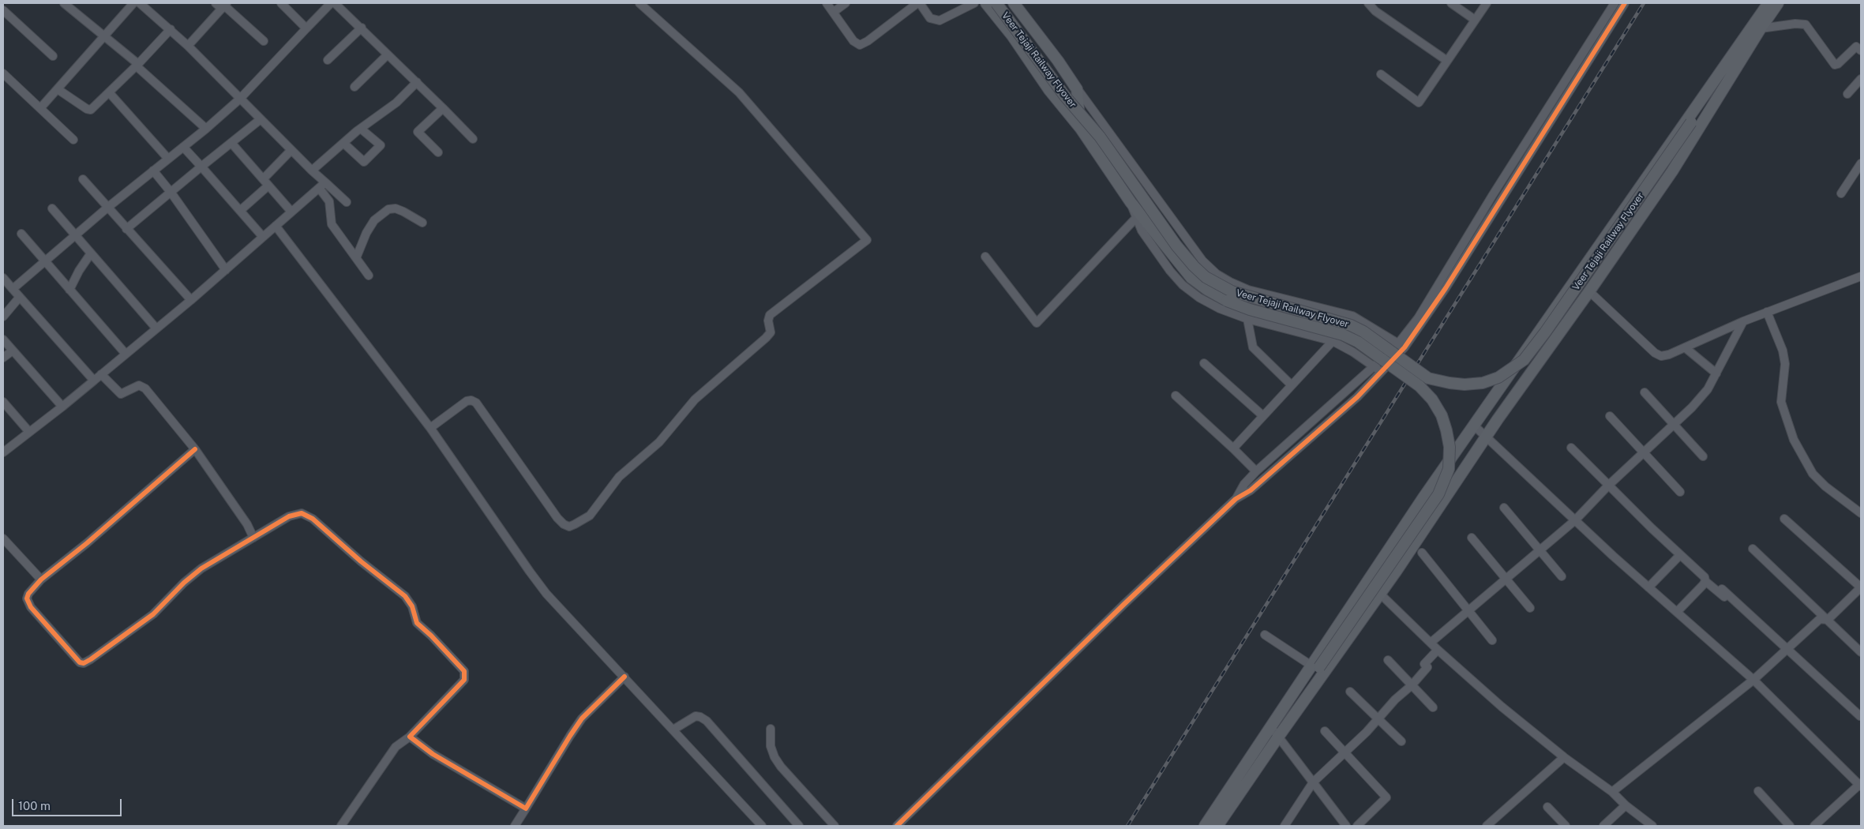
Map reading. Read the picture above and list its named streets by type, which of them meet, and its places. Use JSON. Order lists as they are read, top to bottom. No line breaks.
{"streets":{"main road":["Veer Tejaji Railway Flyover"]},"scale_bar":"100 m"}
